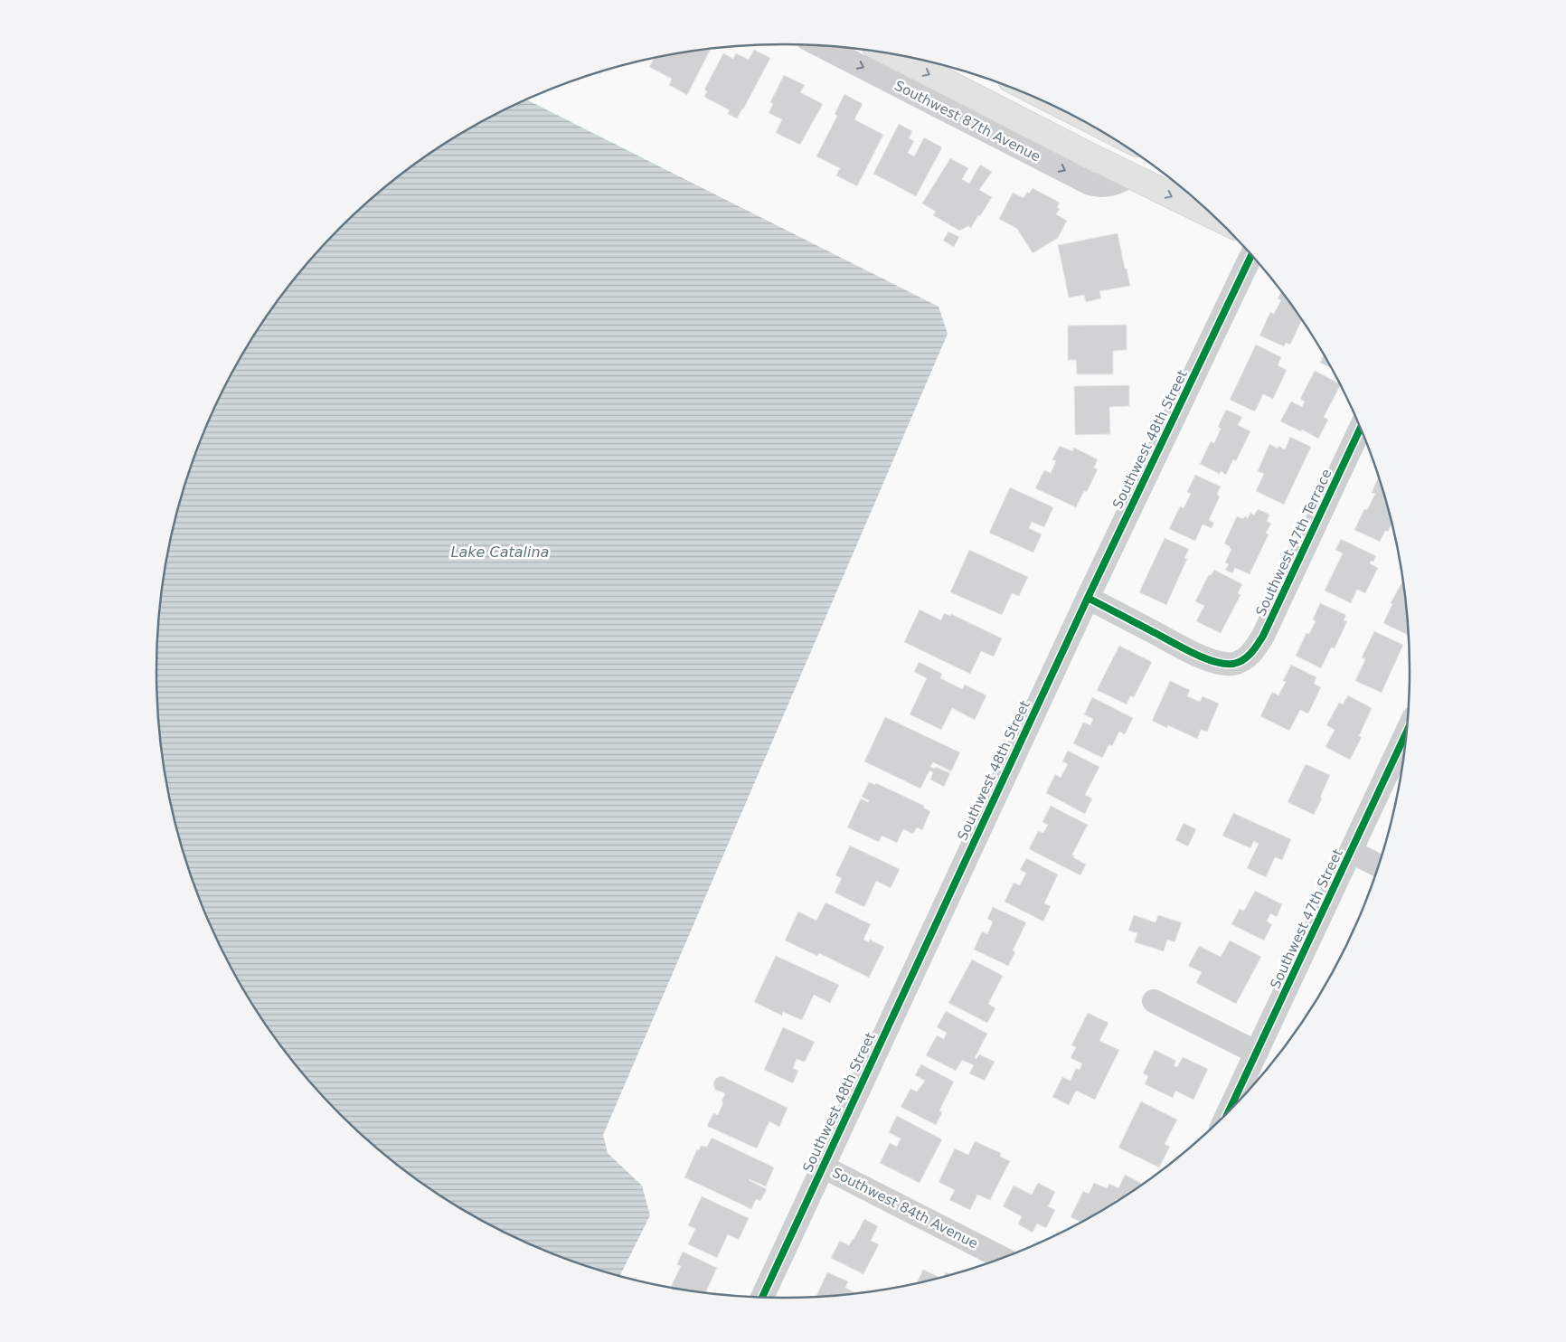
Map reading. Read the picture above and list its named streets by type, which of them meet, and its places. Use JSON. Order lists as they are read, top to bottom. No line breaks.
{"streets":{"main road":["Southwest 87th Avenue"],"street":["Southwest 48th Street","Southwest 47th Terrace","Southwest 47th Street","Southwest 84th Avenue"]},"crossings":[["Southwest 48th Street","Southwest 47th Terrace"],["Southwest 48th Street","Southwest 84th Avenue"]],"one_way":["Southwest 87th Avenue"],"water":["Lake Catalina"]}
